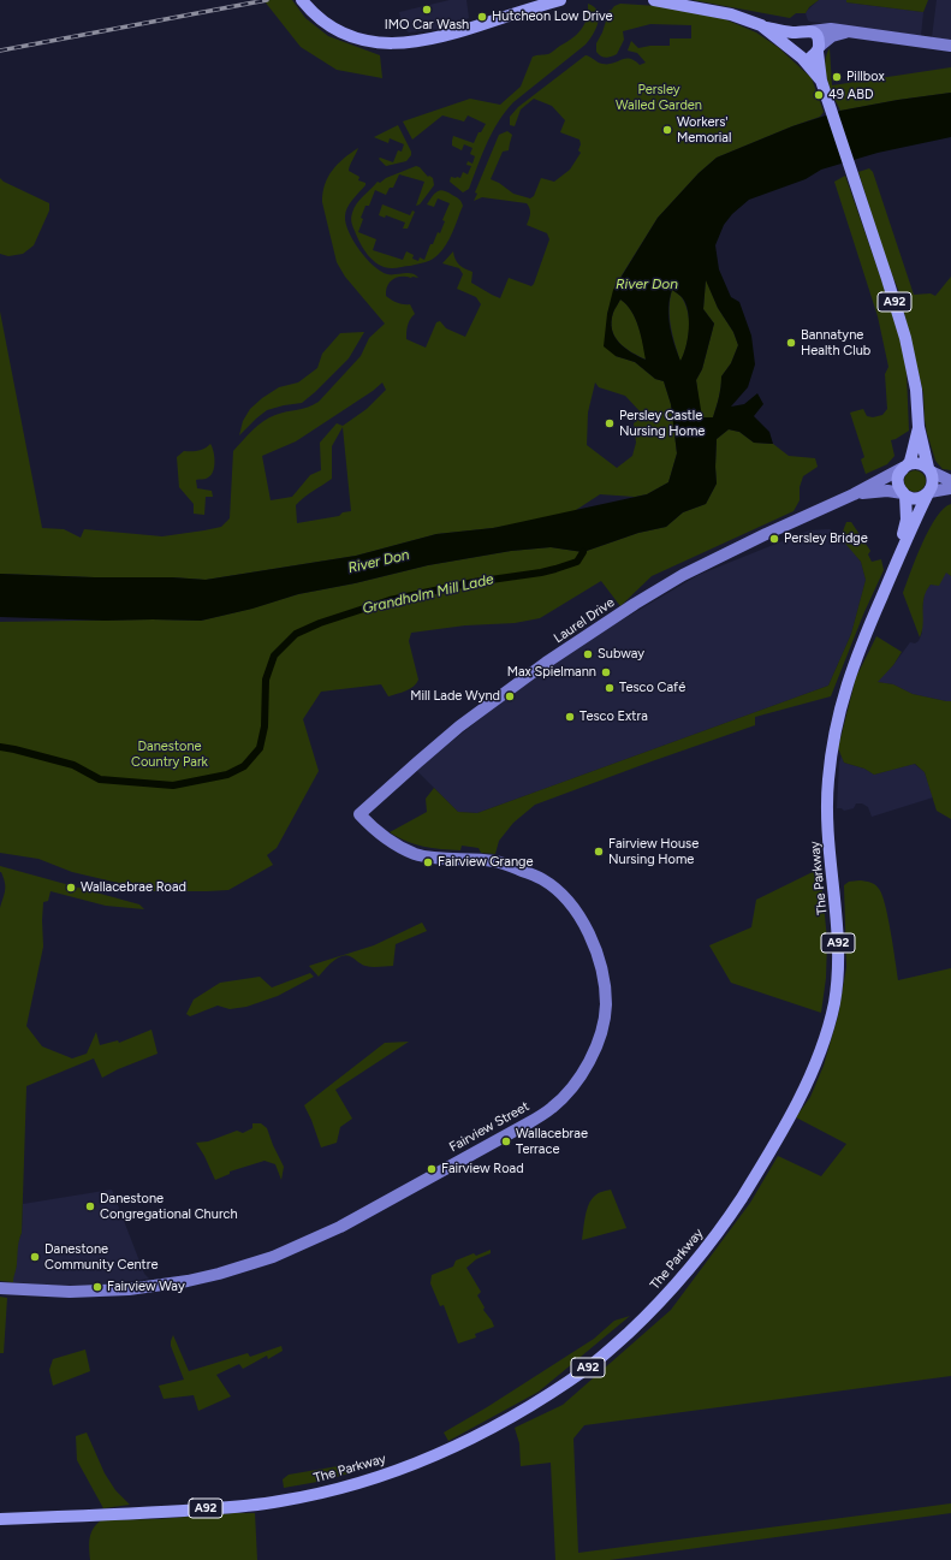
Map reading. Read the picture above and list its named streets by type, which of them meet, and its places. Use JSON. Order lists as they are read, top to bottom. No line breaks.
{"streets":{"main road":["A92","The Parkway"],"street":["Laurel Drive","Fairview Street"]},"crossings":[["A92","Laurel Drive"],["A92","The Parkway"],["Laurel Drive","Fairview Street"]],"water":["River Don","Grandholm Mill Lade"],"parks":["Persley Walled Garden","Danestone Country Park"],"places":["IMO Car Wash","Hutcheon Low Drive","Pillbox","49 ABD","Workers' Memorial","Bannatyne Health Club","Persley Castle Nursing Home","Persley Bridge","Subway","Max Spielmann","Tesco Café","Mill Lade Wynd","Tesco Extra","Fairview House Nursing Home","Fairview Grange","Wallacebrae Road","Wallacebrae Terrace","Fairview Road","Danestone Congregational Church","Danestone Community Centre","Fairview Way"]}
